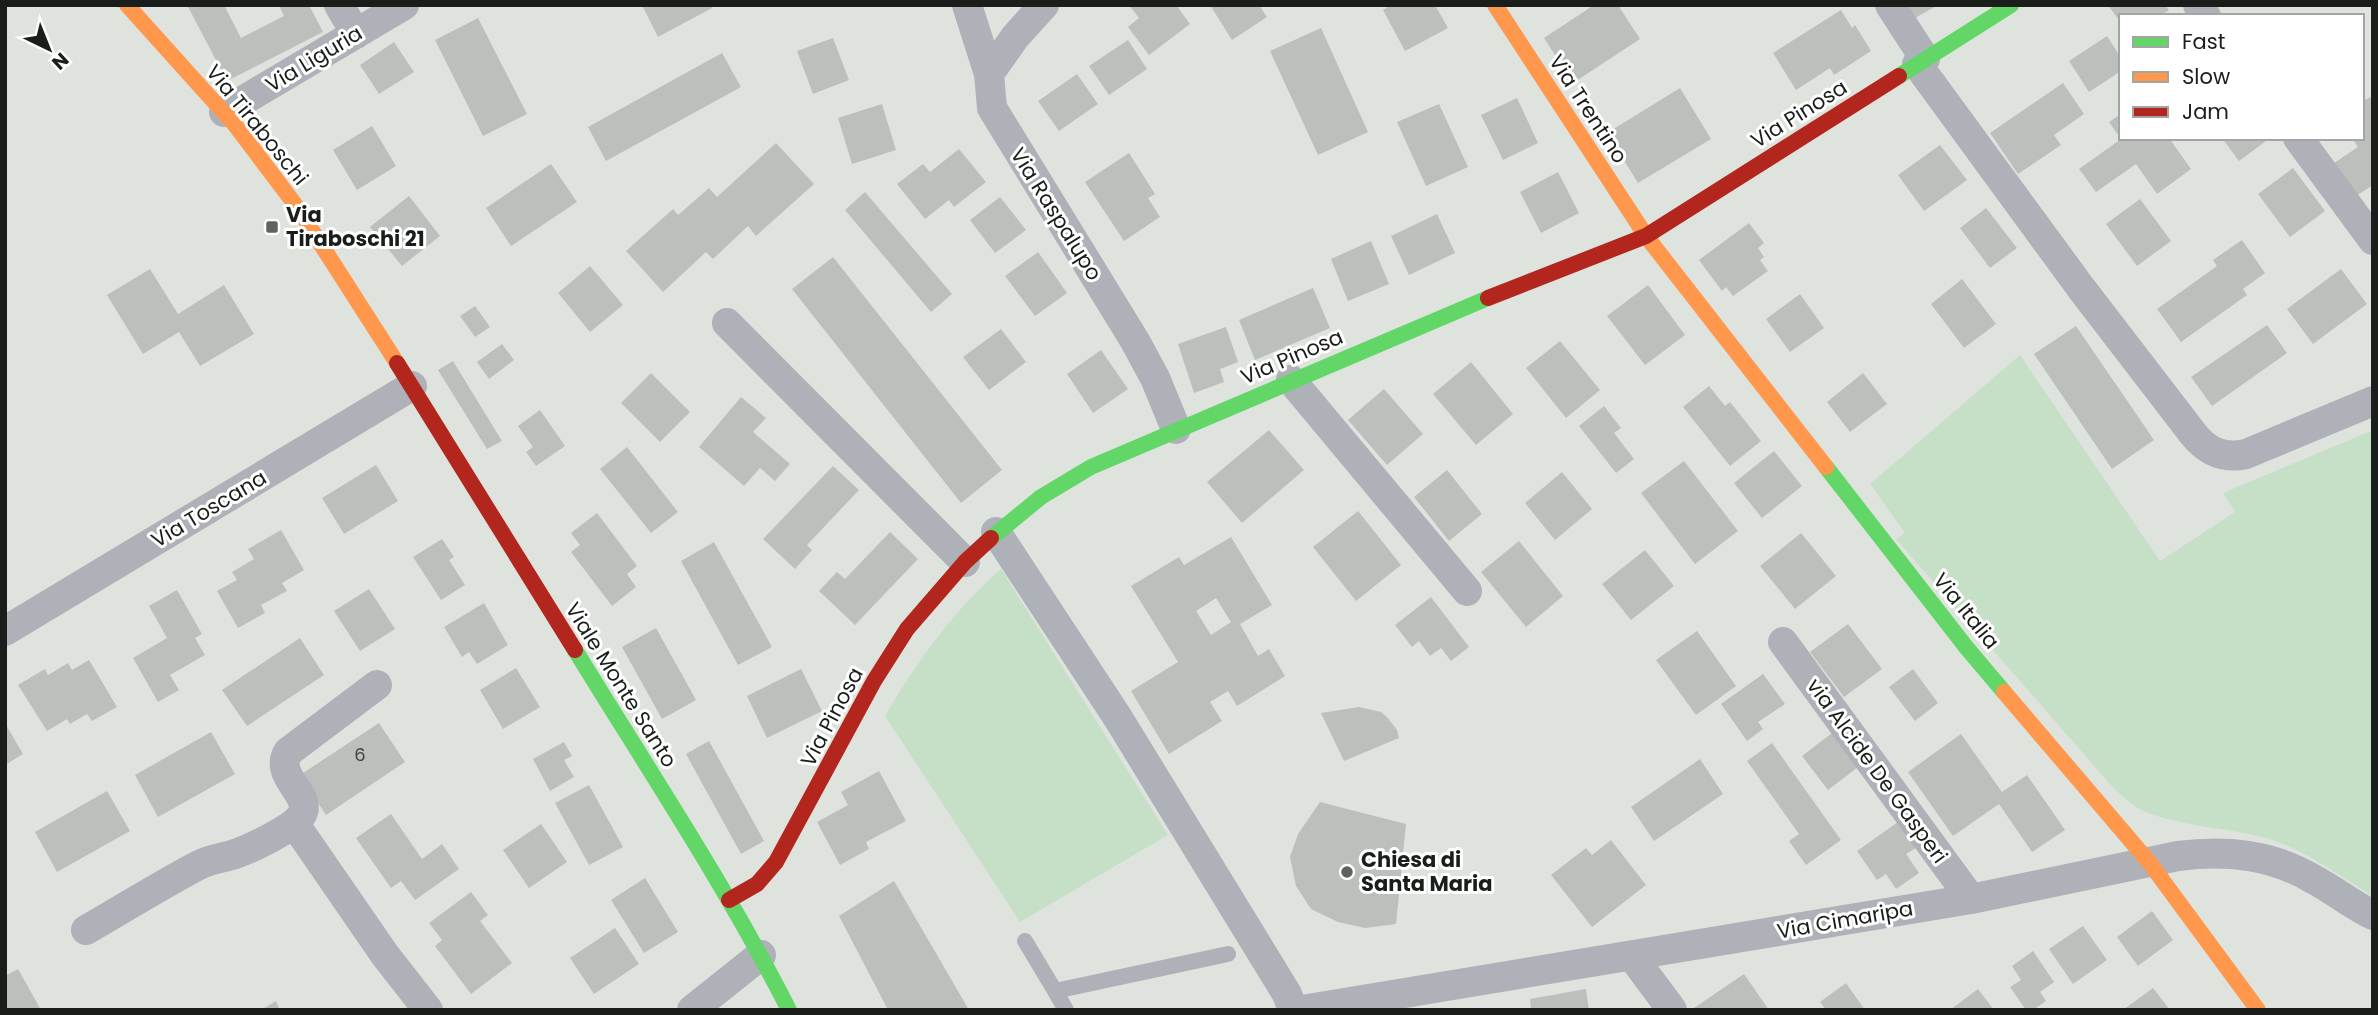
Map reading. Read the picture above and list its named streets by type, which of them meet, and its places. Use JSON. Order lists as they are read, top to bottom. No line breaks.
{"streets":{"street":["Via Liguria","Via Trentino","Via Pinosa","Via Tiraboschi","Via Raspalupo","Via Toscana","Via Italia","Viale Monte Santo","via Alcide De Gasperi","Via Cimaripa"]},"crossings":[["Via Liguria","Via Tiraboschi"],["Via Trentino","Via Pinosa"],["Via Trentino","Via Italia"],["Via Pinosa","Via Raspalupo"],["Via Pinosa","Via Italia"],["Via Pinosa","Viale Monte Santo"],["Via Tiraboschi","Via Toscana"],["Via Tiraboschi","Viale Monte Santo"],["Via Toscana","Viale Monte Santo"],["Via Italia","Via Cimaripa"],["via Alcide De Gasperi","Via Cimaripa"]],"places":{"transit":["Via Tiraboschi 21"],"other":["Chiesa di Santa Maria"]},"house_numbers":["6"],"legend":["Fast","Slow","Jam"],"north":"bottom right"}
